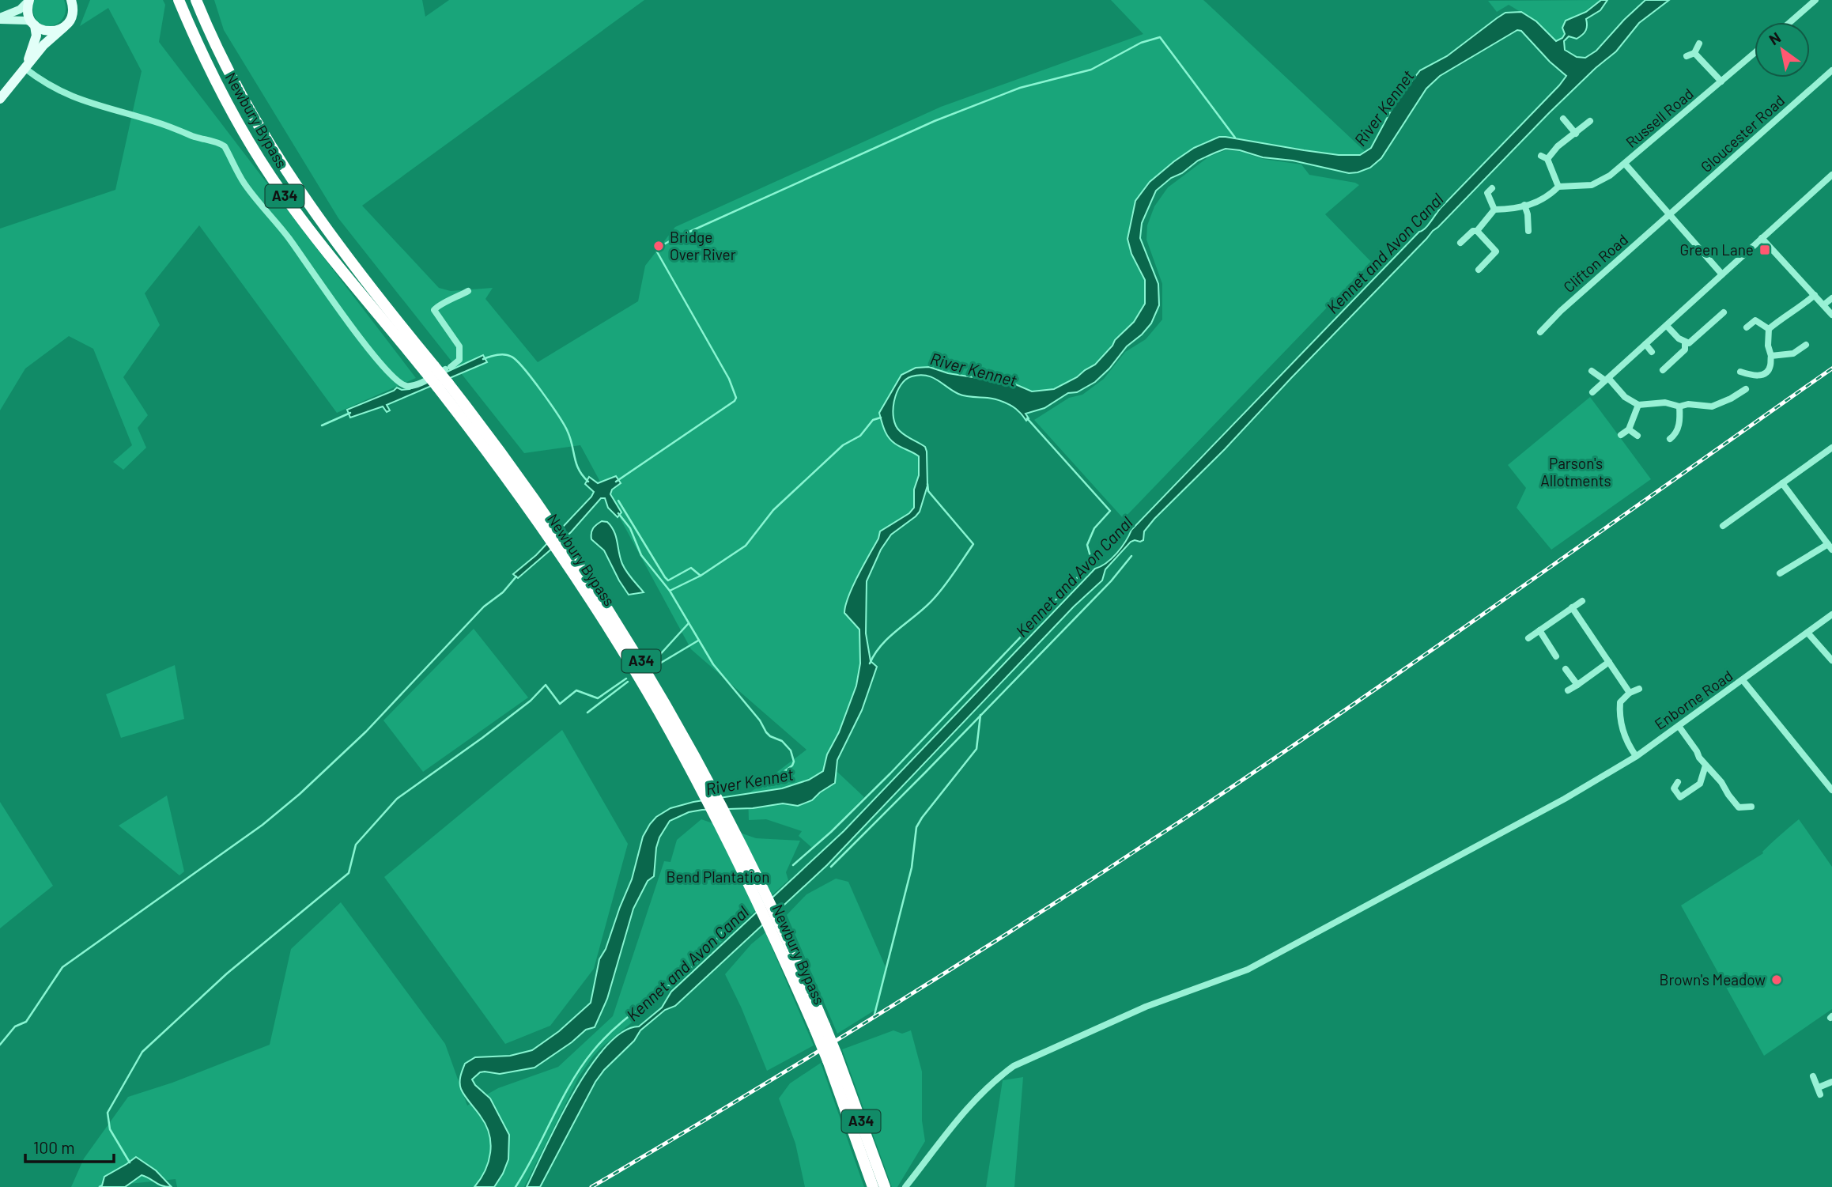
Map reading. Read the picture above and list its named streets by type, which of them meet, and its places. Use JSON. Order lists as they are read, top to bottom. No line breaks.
{"streets":{"highway":["Newbury Bypass","A34"],"street":["Russell Road","Gloucester Road","Clifton Road","Enborne Road"]},"crossings":[["Gloucester Road","Clifton Road"]],"water":["River Kennet","Kennet and Avon Canal"],"parks":["Parson's Allotments","Bend Plantation"],"places":{"other":["Bridge Over River","Brown's Meadow"],"transit":["Green Lane"]},"scale_bar":"100 m","north":"top left"}
